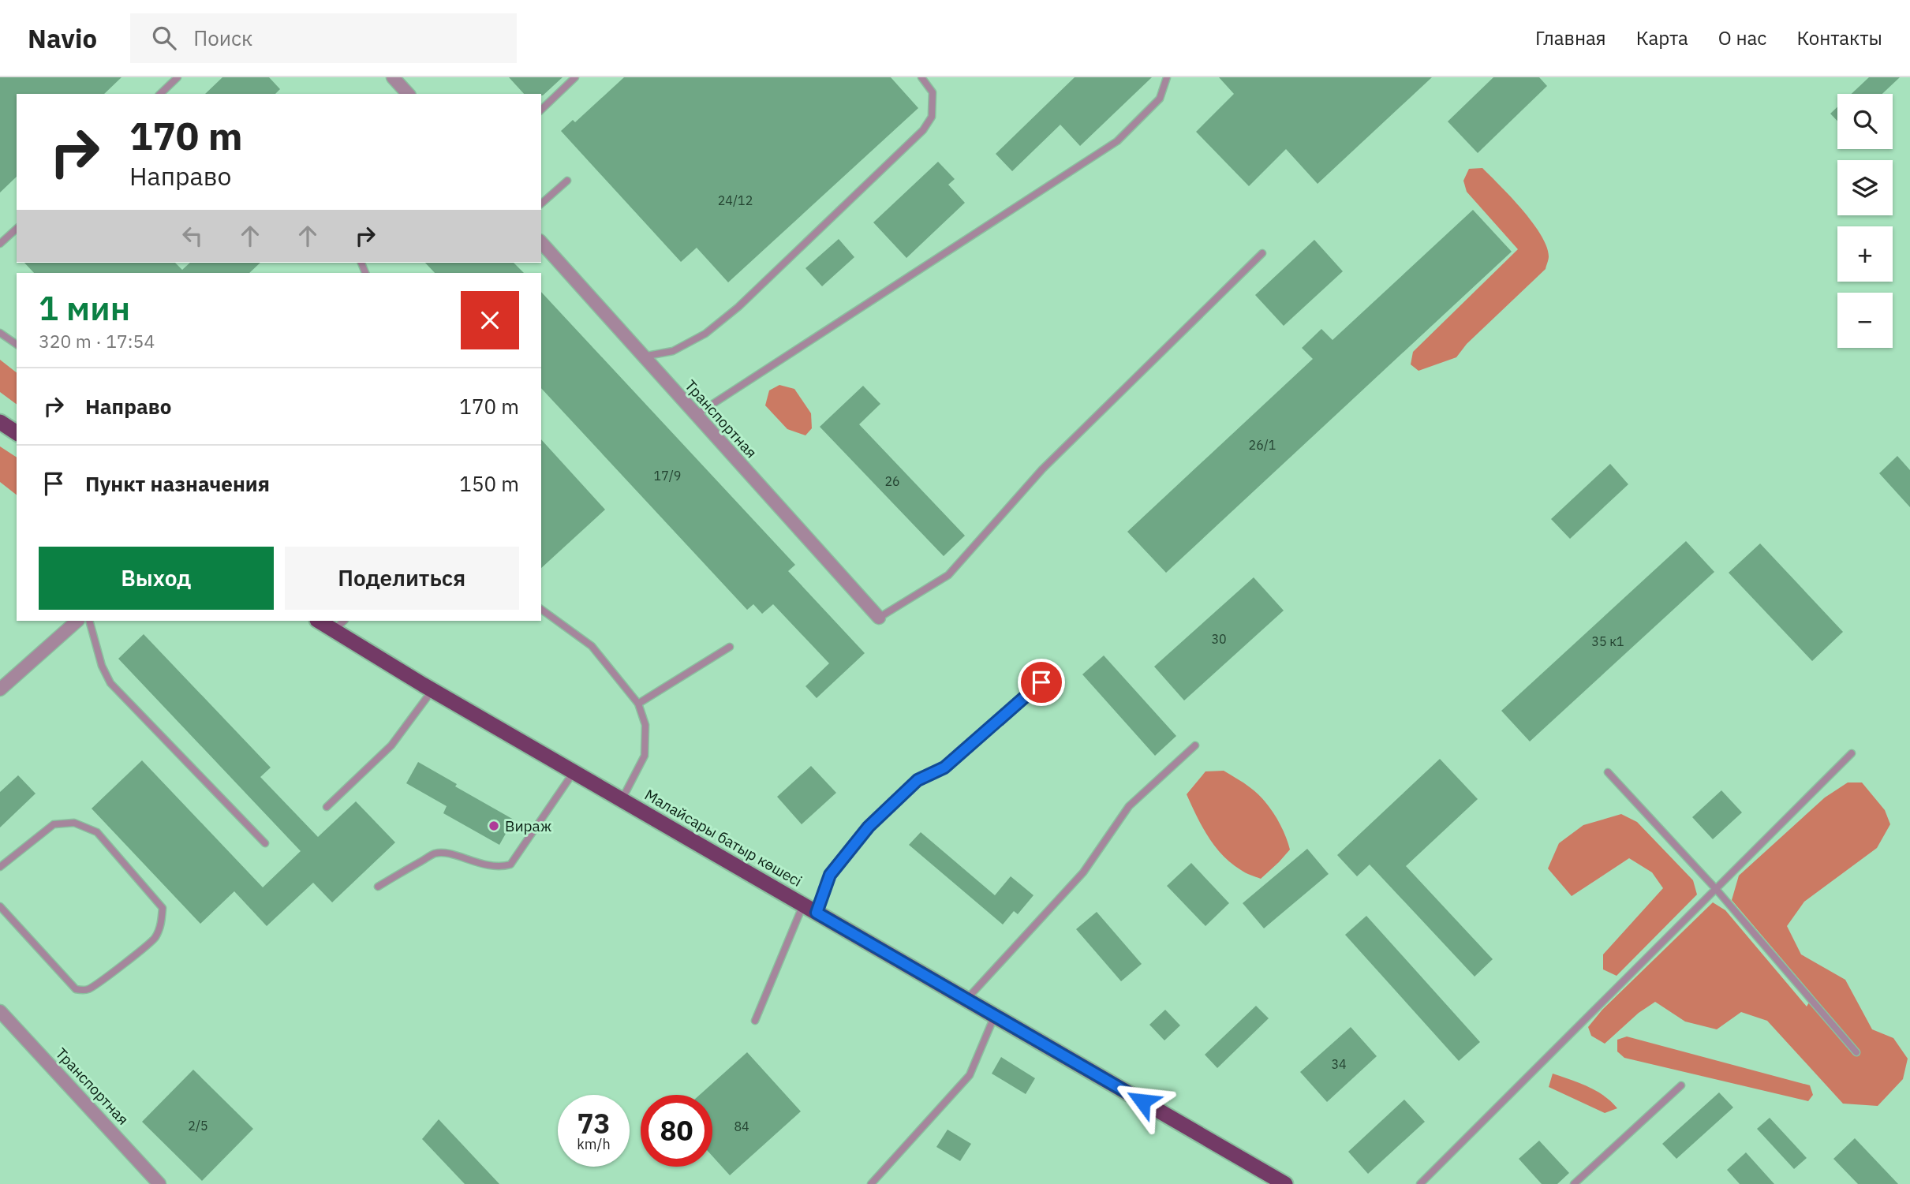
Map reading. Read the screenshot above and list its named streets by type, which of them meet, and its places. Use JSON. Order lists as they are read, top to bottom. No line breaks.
{"streets":{"highway":["Малайсары батыр көшесі"],"street":["Транспортная"]},"places":["Вираж"],"house_numbers":["24/12","26/1","17/9","26","30","35 к1","34","2/5","84"],"page":{"header":"Navio","search":"Поиск","nav":["Главная","Карта","О нас","Контакты"],"map_buttons":["+","−"],"turn":["170 m","Направо"],"heading":["1 мин","320 m · 17:54"],"list":[{"name":"Направо","value":"170 m"},{"name":"Пункт назначения","value":"150 m"}],"buttons":["Выход","Поделиться"],"speed":"73 km/h","limit":"80"}}
